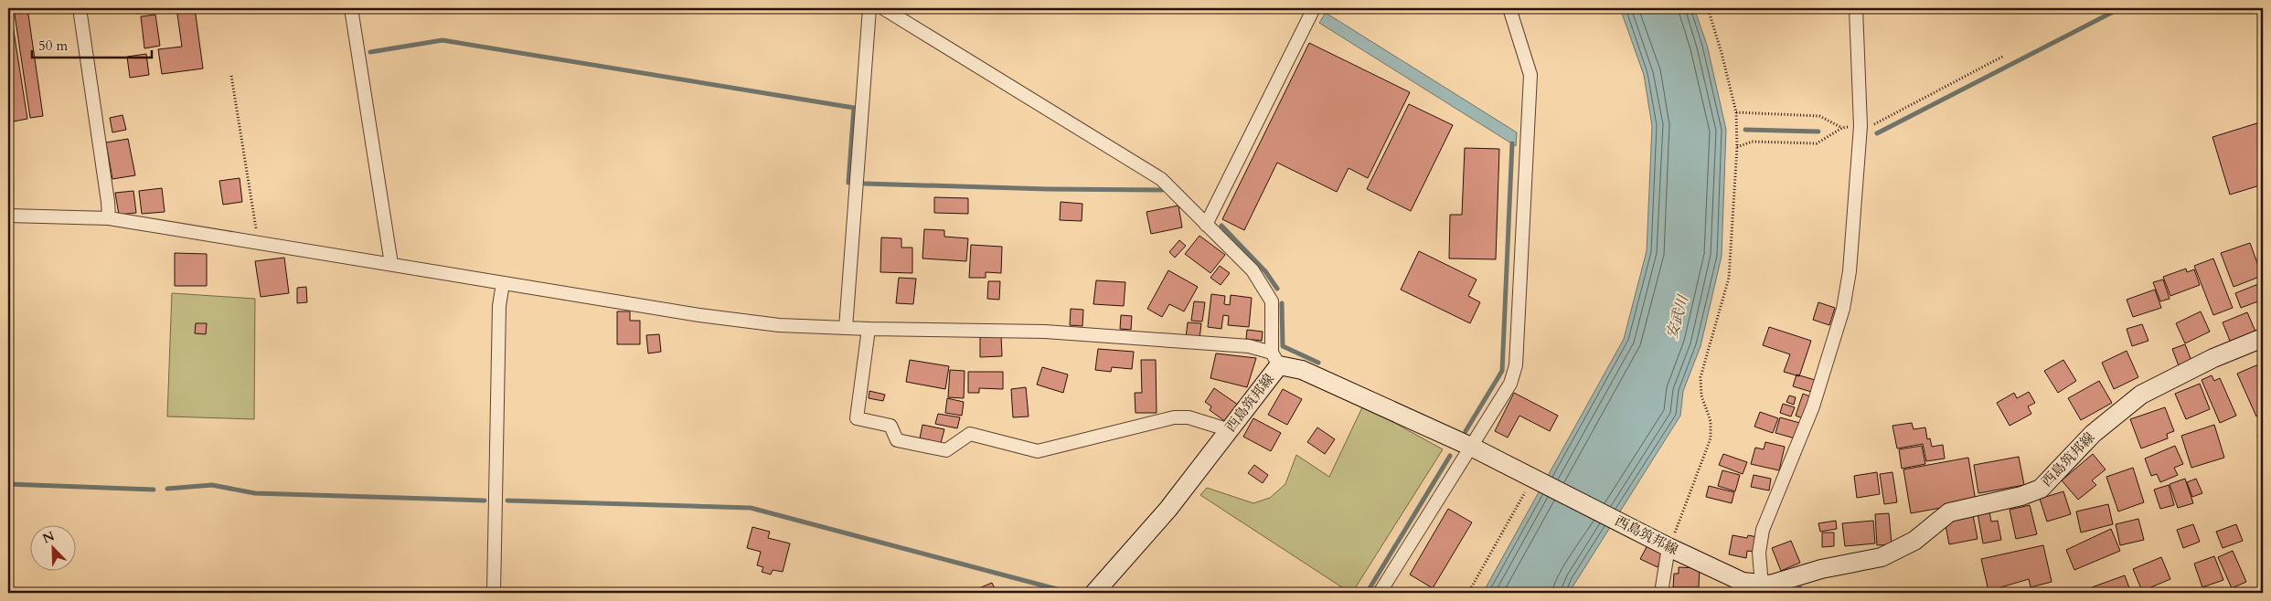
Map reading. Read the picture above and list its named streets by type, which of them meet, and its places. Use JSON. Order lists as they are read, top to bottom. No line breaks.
{"streets":{"main road":["西島筑邦線"]},"water":["安武川"],"scale_bar":"50 m","north":"top left"}
